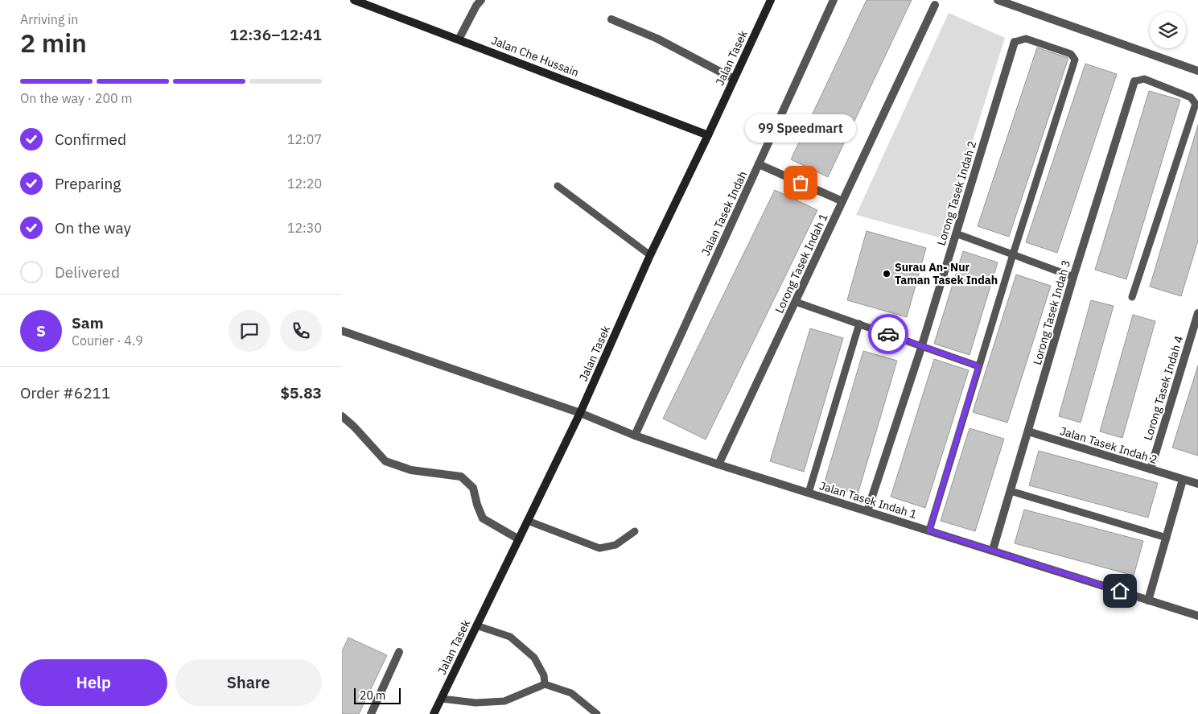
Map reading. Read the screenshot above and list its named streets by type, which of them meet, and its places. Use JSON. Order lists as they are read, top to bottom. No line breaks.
{"streets":{"main road":["Jalan Che Hussain","Jalan Tasek"],"street":["Lorong Tasek Indah 2","Jalan Tasek Indah","Lorong Tasek Indah 1","Lorong Tasek Indah 3","Lorong Tasek Indah 4","Jalan Tasek Indah 2","Jalan Tasek Indah 1"]},"crossings":[["Jalan Che Hussain","Jalan Tasek"],["Jalan Tasek","Jalan Tasek Indah 1"],["Lorong Tasek Indah 2","Jalan Tasek Indah 1"],["Jalan Tasek Indah","Jalan Tasek Indah 1"],["Lorong Tasek Indah 1","Jalan Tasek Indah 1"],["Lorong Tasek Indah 3","Jalan Tasek Indah 2"],["Lorong Tasek Indah 3","Jalan Tasek Indah 1"],["Lorong Tasek Indah 4","Jalan Tasek Indah 2"]],"places":["99 Speedmart","Surau An- Nur Taman Tasek Indah"],"scale_bar":"20 m","page":{"heading":["2 min","Arriving in","12:36–12:41"],"panel":["Sam","Courier · 4.9","Order #6211","$5.83"],"bar":"On the way · 200 m","bubble":"99 Speedmart","list":[["Confirmed","12:07"],["Preparing","12:20"],["On the way","12:30"],"Delivered"],"round":"S","buttons":["Help","Share"],"scale":"20 m"}}
